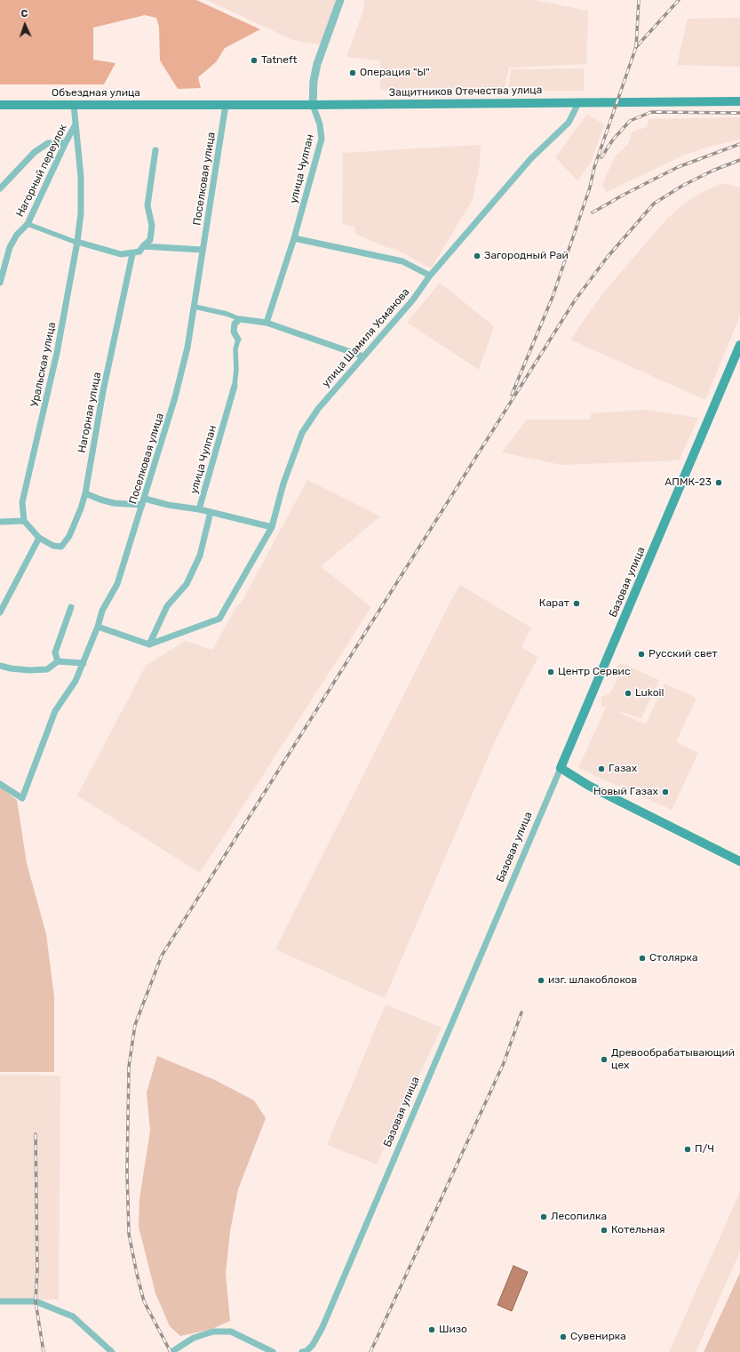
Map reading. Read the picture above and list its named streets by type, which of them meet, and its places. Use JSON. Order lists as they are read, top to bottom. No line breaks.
{"streets":{"main road":["Защитников Отечества улица","Объездная улица","Базовая улица"],"street":["улица Чулпан","Нагорный переулок","Поселковая улица","улица Шамиля Усманова","Уральская улица","Нагорная улица"]},"crossings":[["Защитников Отечества улица","Объездная улица"],["Защитников Отечества улица","улица Чулпан"],["Защитников Отечества улица","Поселковая улица"],["Защитников Отечества улица","улица Шамиля Усманова"],["Объездная улица","Уральская улица"],["улица Чулпан","улица Шамиля Усманова"],["Нагорный переулок","Уральская улица"]],"places":["Tatneft","Операция \"Ы\"","Загородный Рай","АПМК-23","Карат","Русский свет","Центр Сервис","Lukoil","Газах","Новый Газах","Столярка","изг. шлакоблоков","Древообрабатывающий цех","П/Ч","Лесопилка","Котельная","Шизо","Сувенирка"],"north":"top"}
